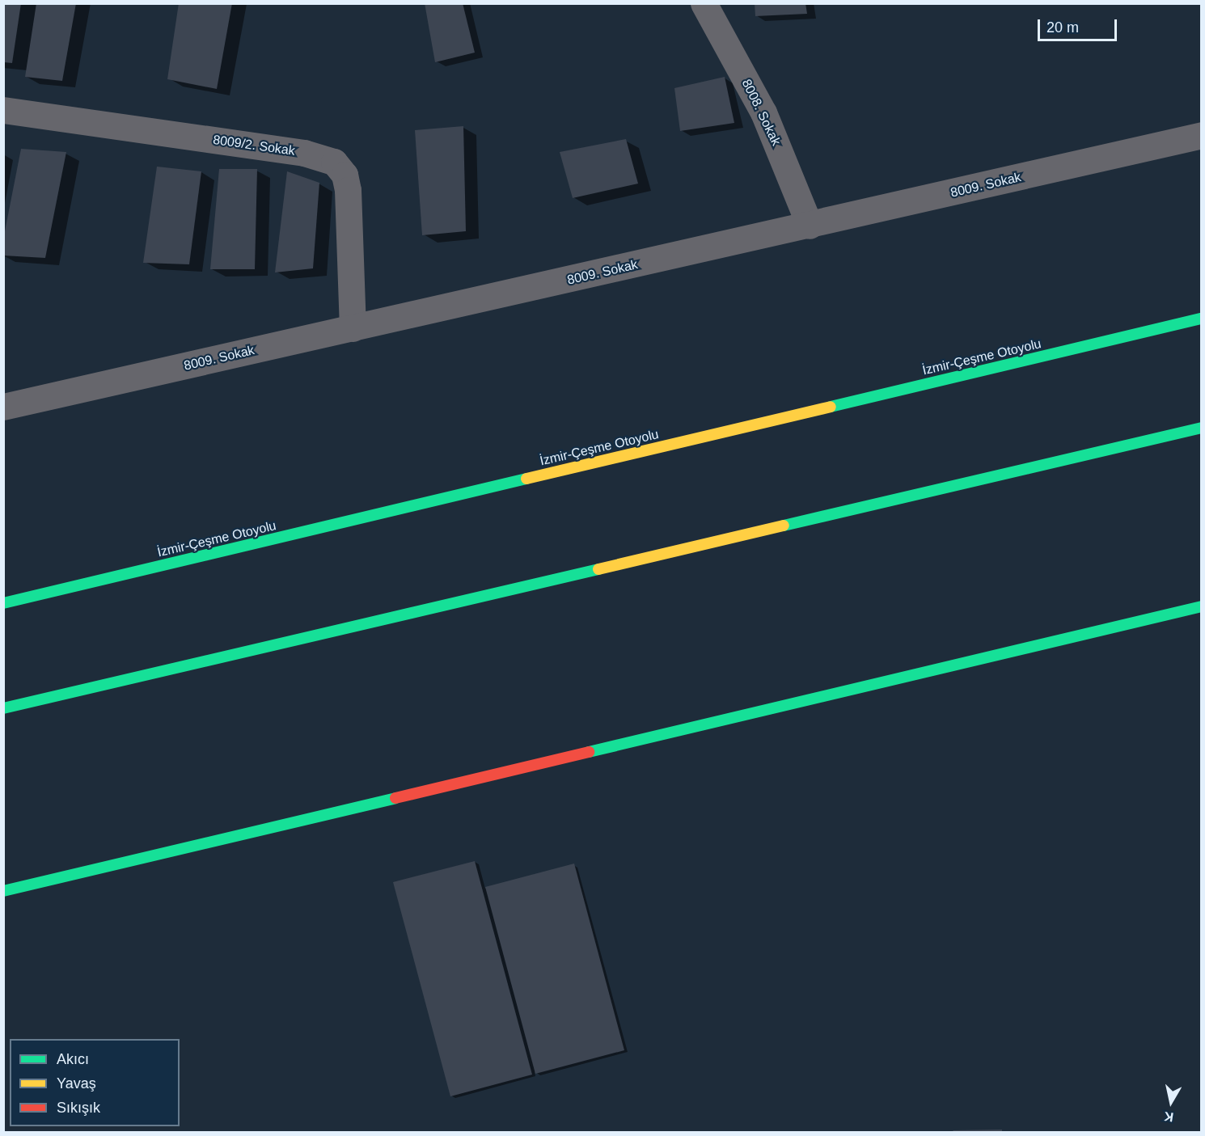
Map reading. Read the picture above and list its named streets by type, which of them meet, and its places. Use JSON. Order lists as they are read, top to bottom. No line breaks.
{"streets":{"main road":["İzmir-Çeşme Otoyolu"],"street":["8008. Sokak","8009/2. Sokak","8009. Sokak"]},"crossings":[["8008. Sokak","8009. Sokak"],["8009/2. Sokak","8009. Sokak"]],"legend":["Akıcı","Yavaş","Sıkışık"],"scale_bar":"20 m","north":"bottom"}
